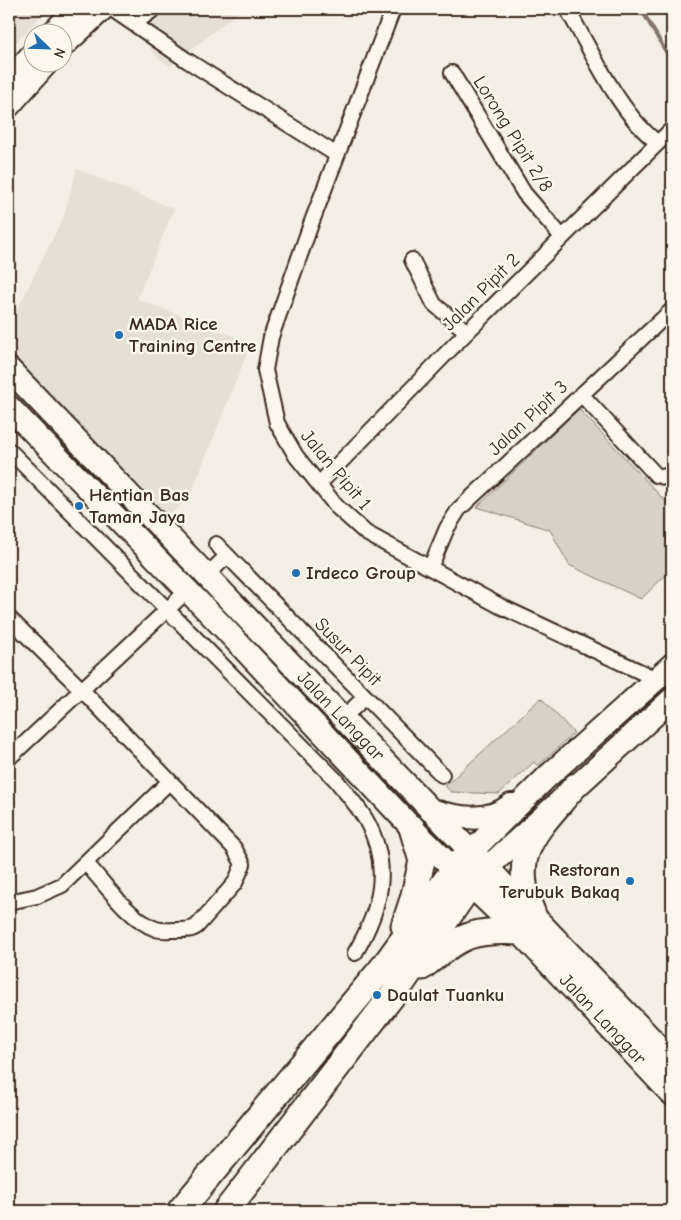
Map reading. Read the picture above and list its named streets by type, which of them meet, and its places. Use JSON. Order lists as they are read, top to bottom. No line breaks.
{"streets":{"highway":["Jalan Langgar"],"street":["Lorong Pipit 2/8","Jalan Pipit 2","Jalan Pipit 3","Jalan Pipit 1","Susur Pipit"]},"crossings":[["Lorong Pipit 2/8","Jalan Pipit 2"],["Jalan Pipit 2","Jalan Pipit 1"],["Jalan Pipit 3","Jalan Pipit 1"]],"places":["MADA Rice Training Centre","Hentian Bas Taman Jaya","Irdeco Group","Restoran Terubuk Bakaq","Daulat Tuanku"],"north":"bottom right"}
